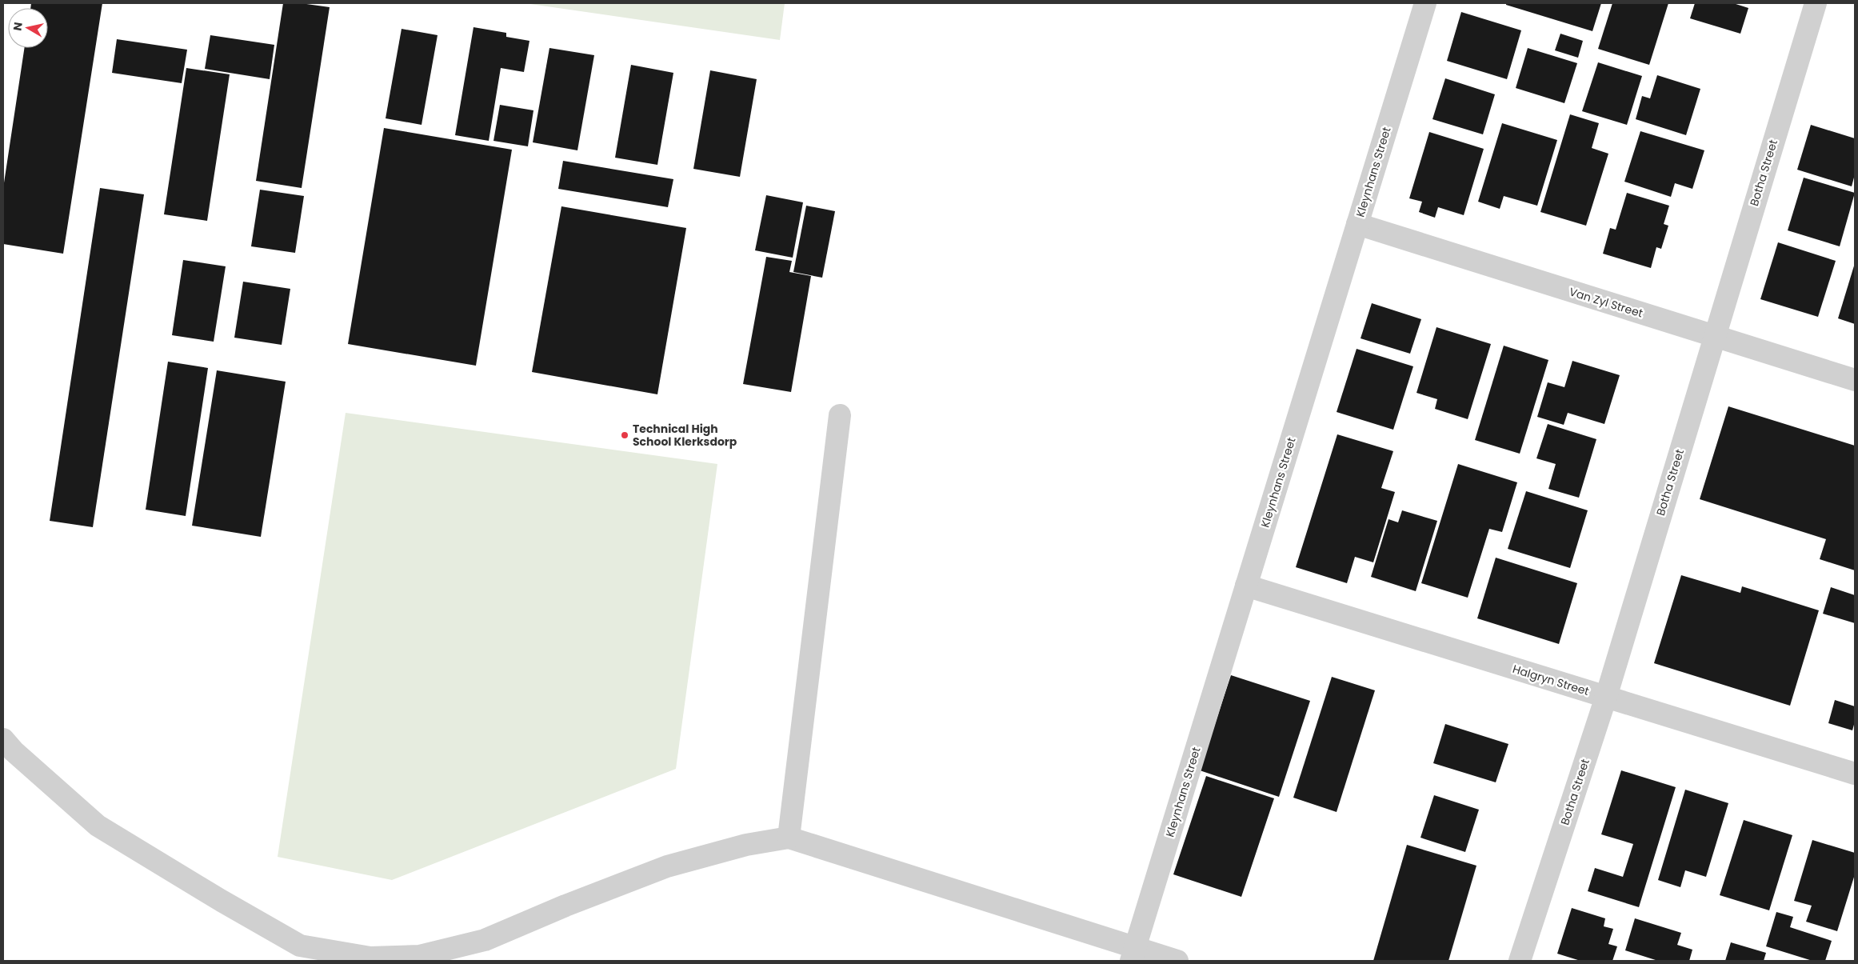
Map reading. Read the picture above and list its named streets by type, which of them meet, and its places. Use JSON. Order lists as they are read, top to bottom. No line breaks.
{"streets":{"street":["Kleynhans Street","Botha Street","Van Zyl Street","Halgryn Street"]},"crossings":[["Kleynhans Street","Van Zyl Street"],["Kleynhans Street","Halgryn Street"],["Botha Street","Van Zyl Street"],["Botha Street","Halgryn Street"]],"places":["Technical High School Klerksdorp"],"north":"left"}
